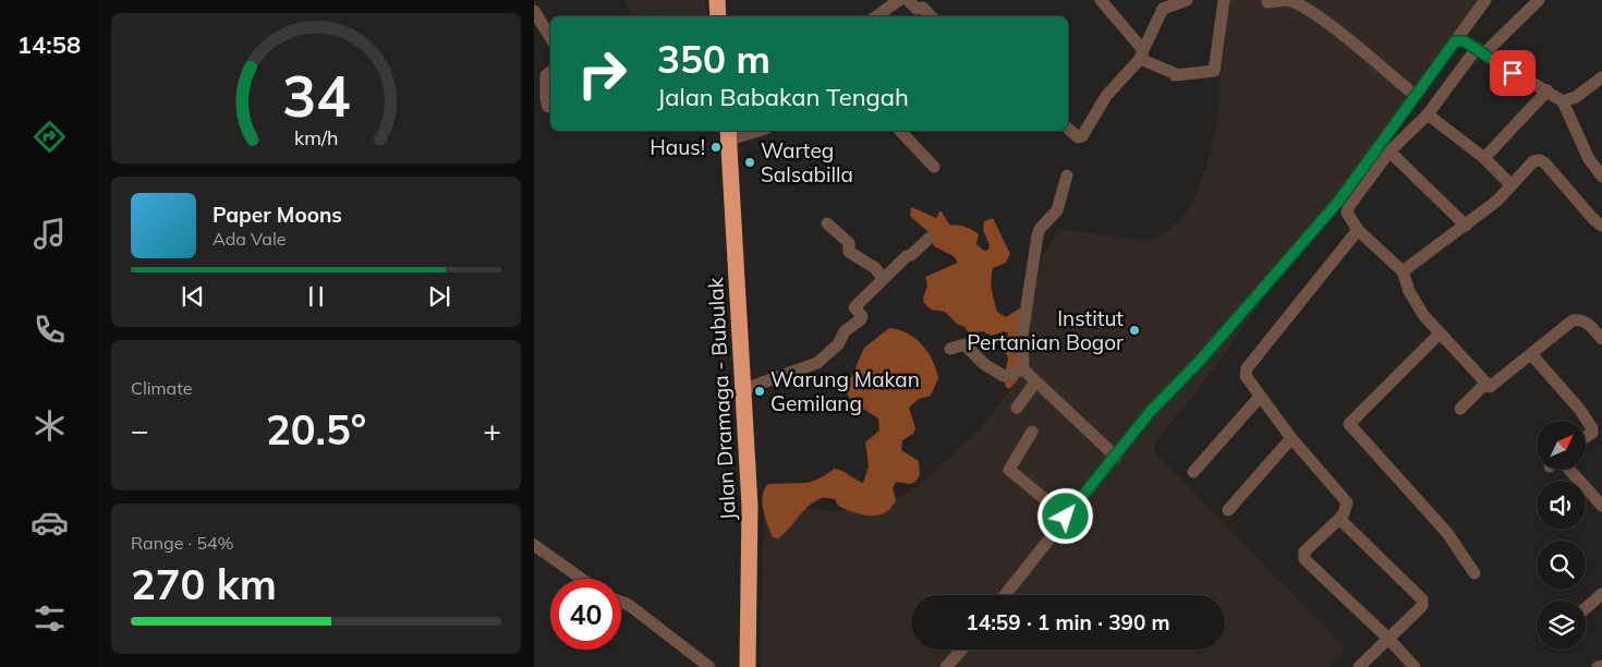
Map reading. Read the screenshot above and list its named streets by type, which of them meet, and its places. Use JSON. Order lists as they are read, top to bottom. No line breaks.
{"streets":{"highway":["Jalan Dramaga - Bubulak"]},"places":["Haus!","Warteg Salsabilla","Institut Pertanian Bogor","Warung Makan Gemilang"],"north":"top right","page":{"tabs":"14:58","turn":["350 m","Jalan Babakan Tengah"],"song":["Paper Moons","Ada Vale"],"tile":["Climate",["Range · 54%","270 km"]],"heat":["−","20.5°","+"],"limit":"40","trip":"14:59 · 1 min · 390 m","gauge":["34","km/h"]}}
